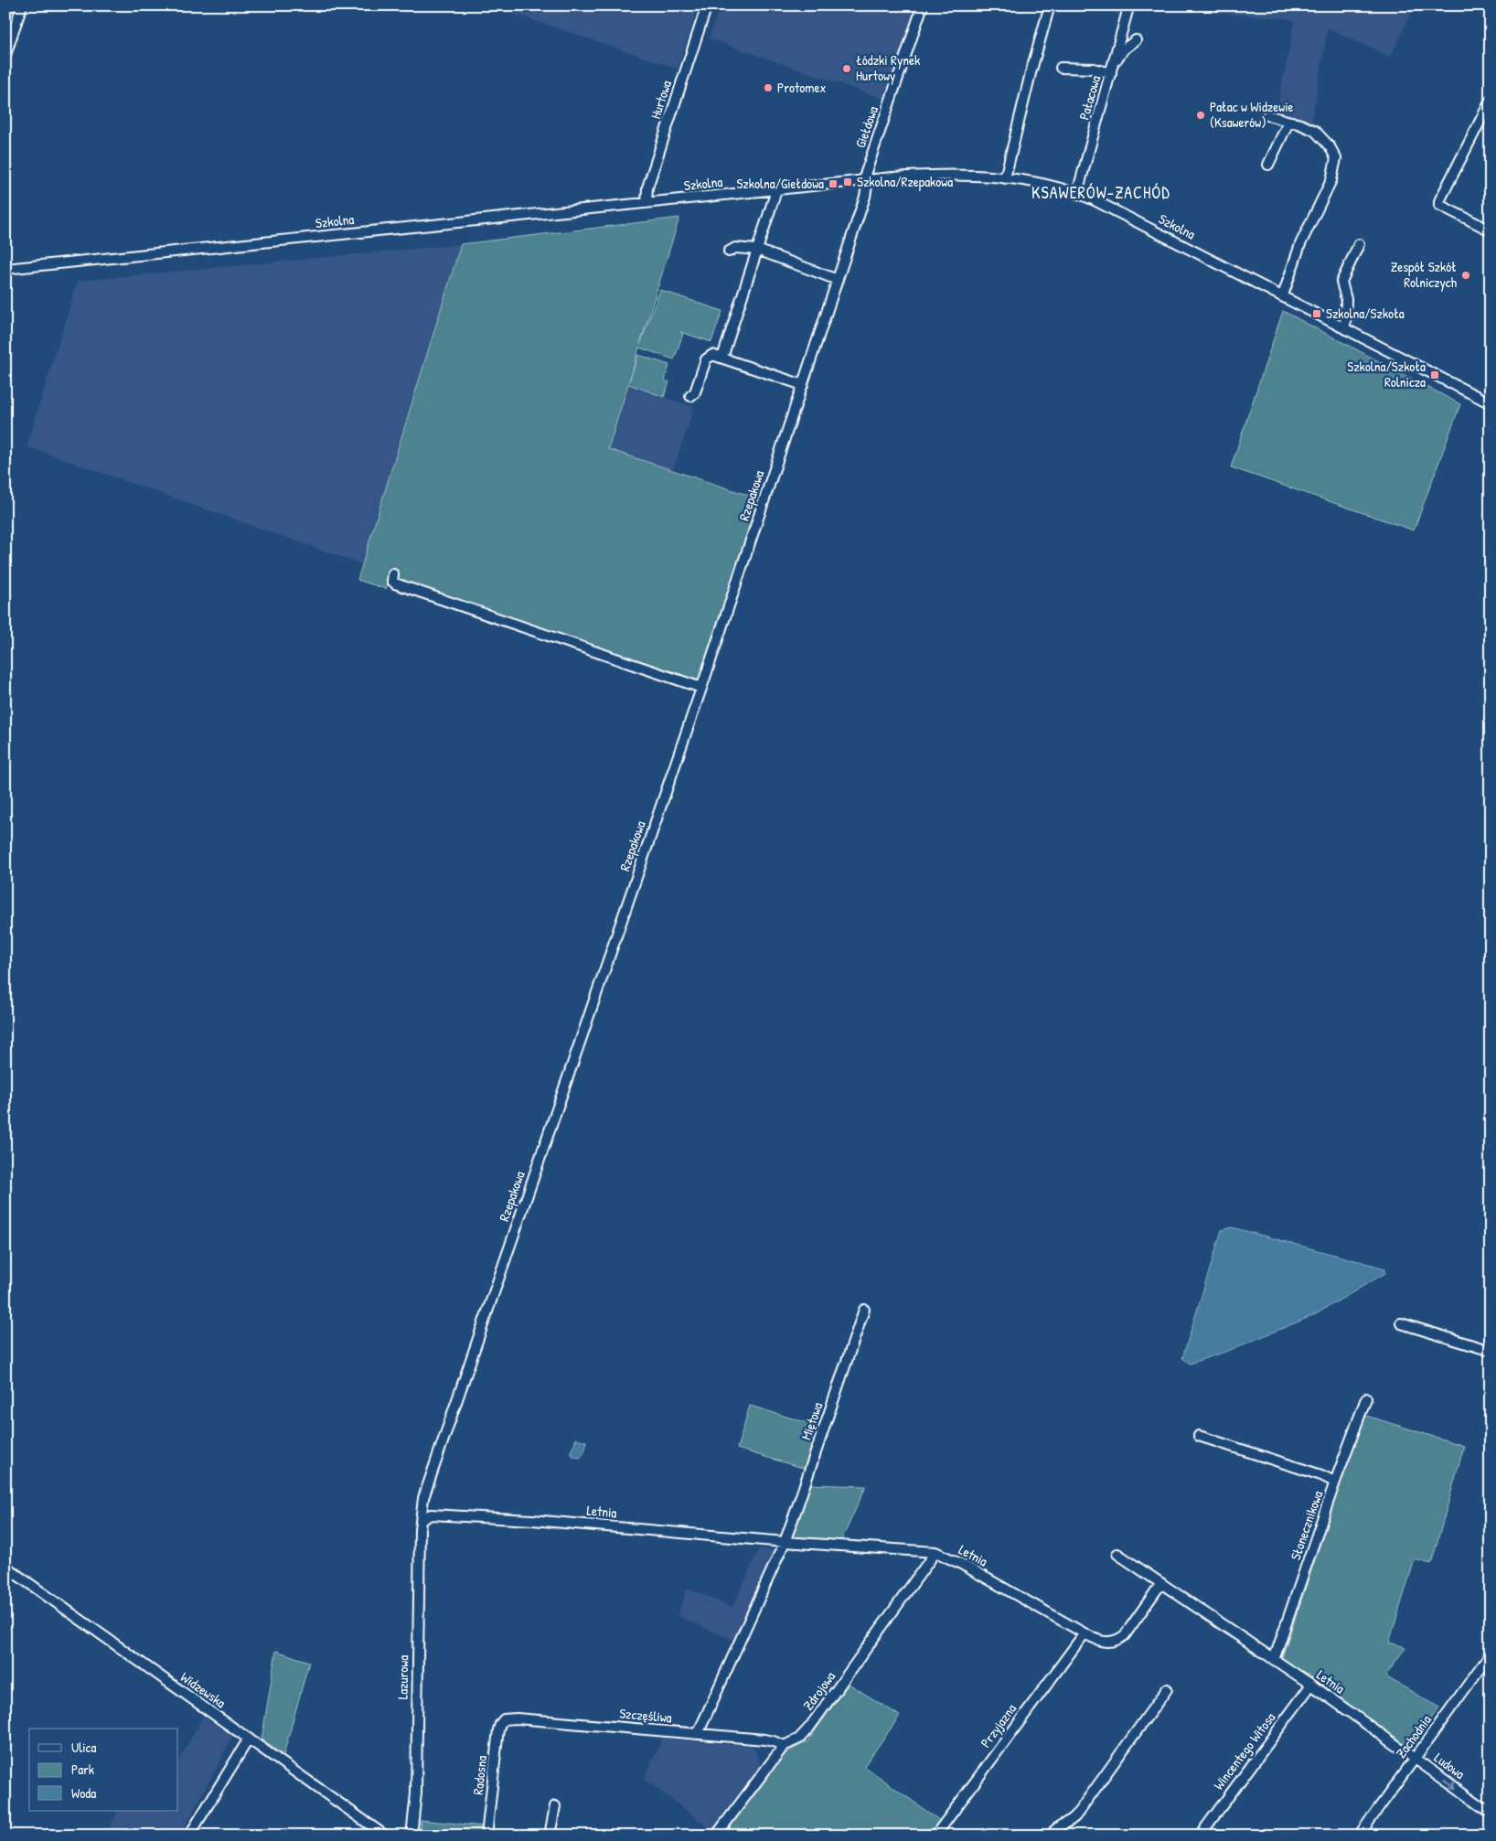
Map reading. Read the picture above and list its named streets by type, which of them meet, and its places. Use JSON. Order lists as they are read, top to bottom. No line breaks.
{"streets":{"street":["Pałacowa","Hurtowa","Giełdowa","Szkolna","Rzepakowa","Miętowa","Letnia","Słonecznikowa","Lazurowa","Widzewska","Zdrojowa","Szczęśliwa","Przyjazna","Zachodnia","Wincentego Witosa","Ludowa","Radosna"]},"crossings":[["Pałacowa","Szkolna"],["Hurtowa","Szkolna"],["Giełdowa","Szkolna"],["Giełdowa","Rzepakowa"],["Szkolna","Rzepakowa"],["Rzepakowa","Letnia"],["Rzepakowa","Lazurowa"],["Miętowa","Letnia"],["Miętowa","Szczęśliwa"],["Letnia","Słonecznikowa"],["Letnia","Lazurowa"],["Letnia","Zdrojowa"],["Letnia","Przyjazna"],["Letnia","Zachodnia"],["Letnia","Wincentego Witosa"],["Letnia","Ludowa"],["Zdrojowa","Szczęśliwa"],["Szczęśliwa","Radosna"],["Zachodnia","Ludowa"]],"one_way":["Ludowa"],"districts":["KSAWERÓW-ZACHÓD"],"places":{"other":["Łódzki Rynek Hurtowy","Protomex","Pałac w Widzewie (Ksawerów)","Zespół Szkół Rolniczych"],"transit":["Szkolna/Rzepakowa","Szkolna/Giełdowa","Szkolna/Szkoła","Szkolna/Szkoła Rolnicza"]},"legend":["Ulica","Park","Woda"]}
